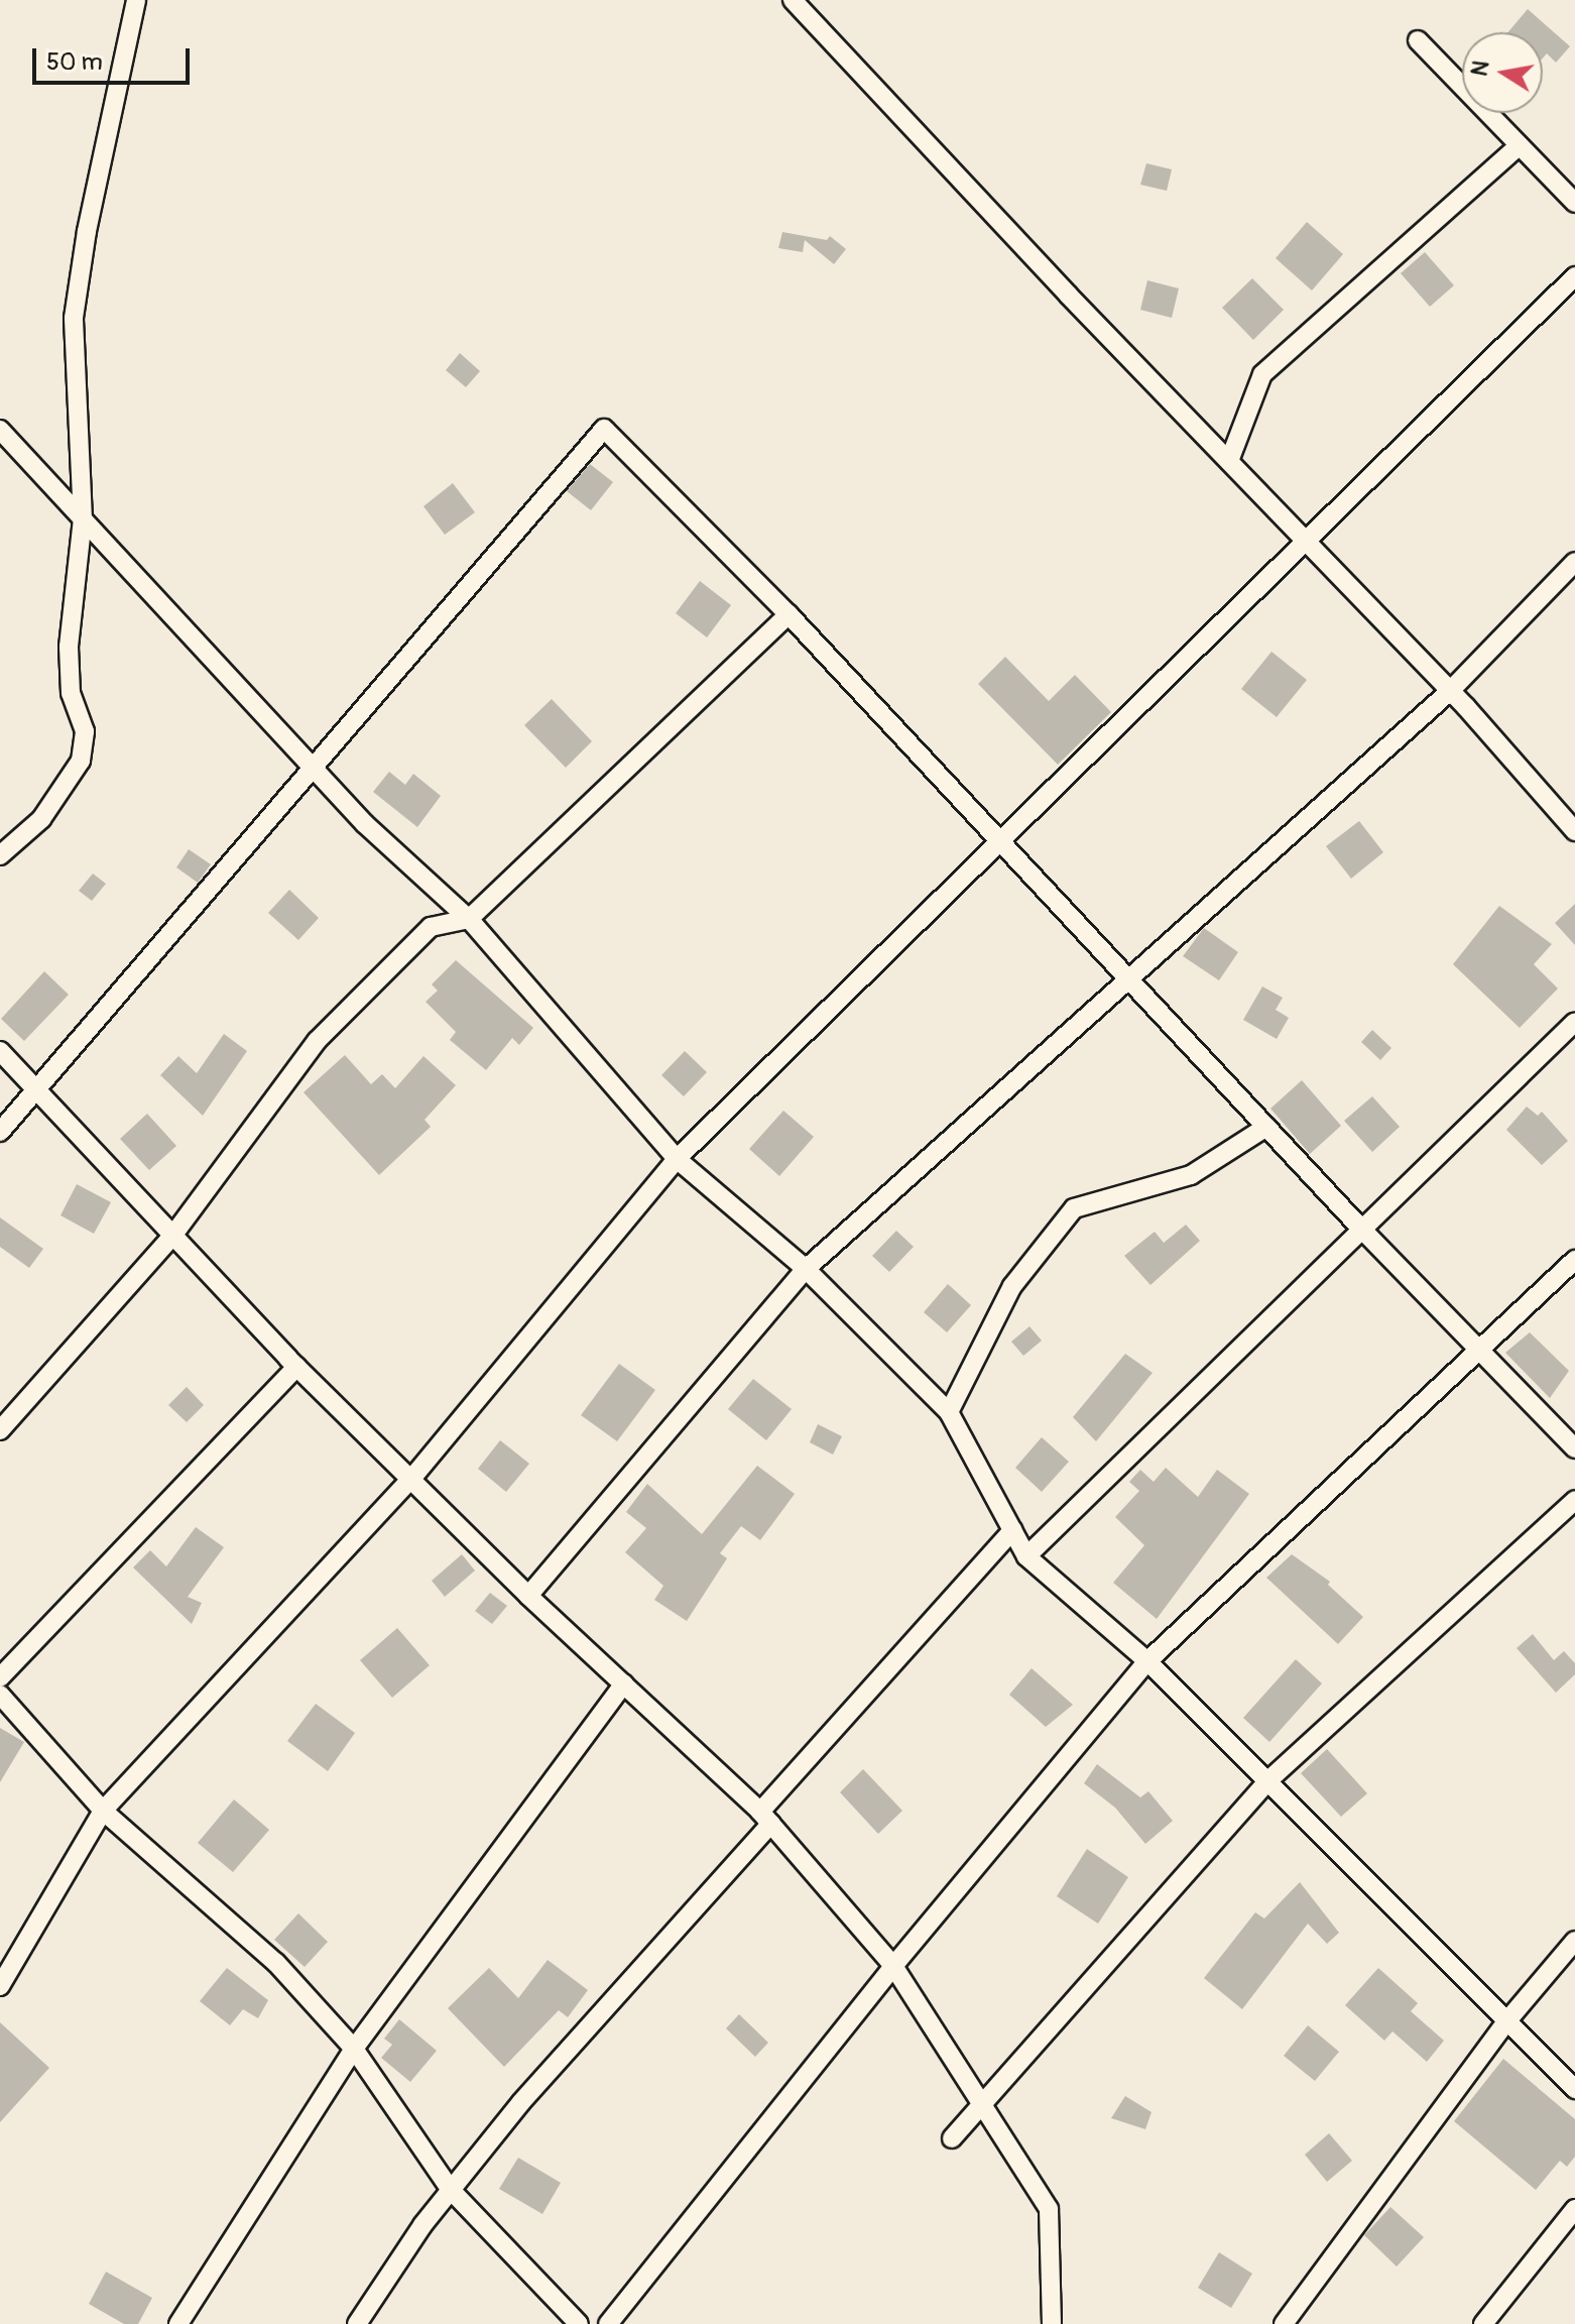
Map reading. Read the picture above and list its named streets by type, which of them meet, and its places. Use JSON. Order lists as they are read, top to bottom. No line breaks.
{"scale_bar":"50 m","north":"left"}
